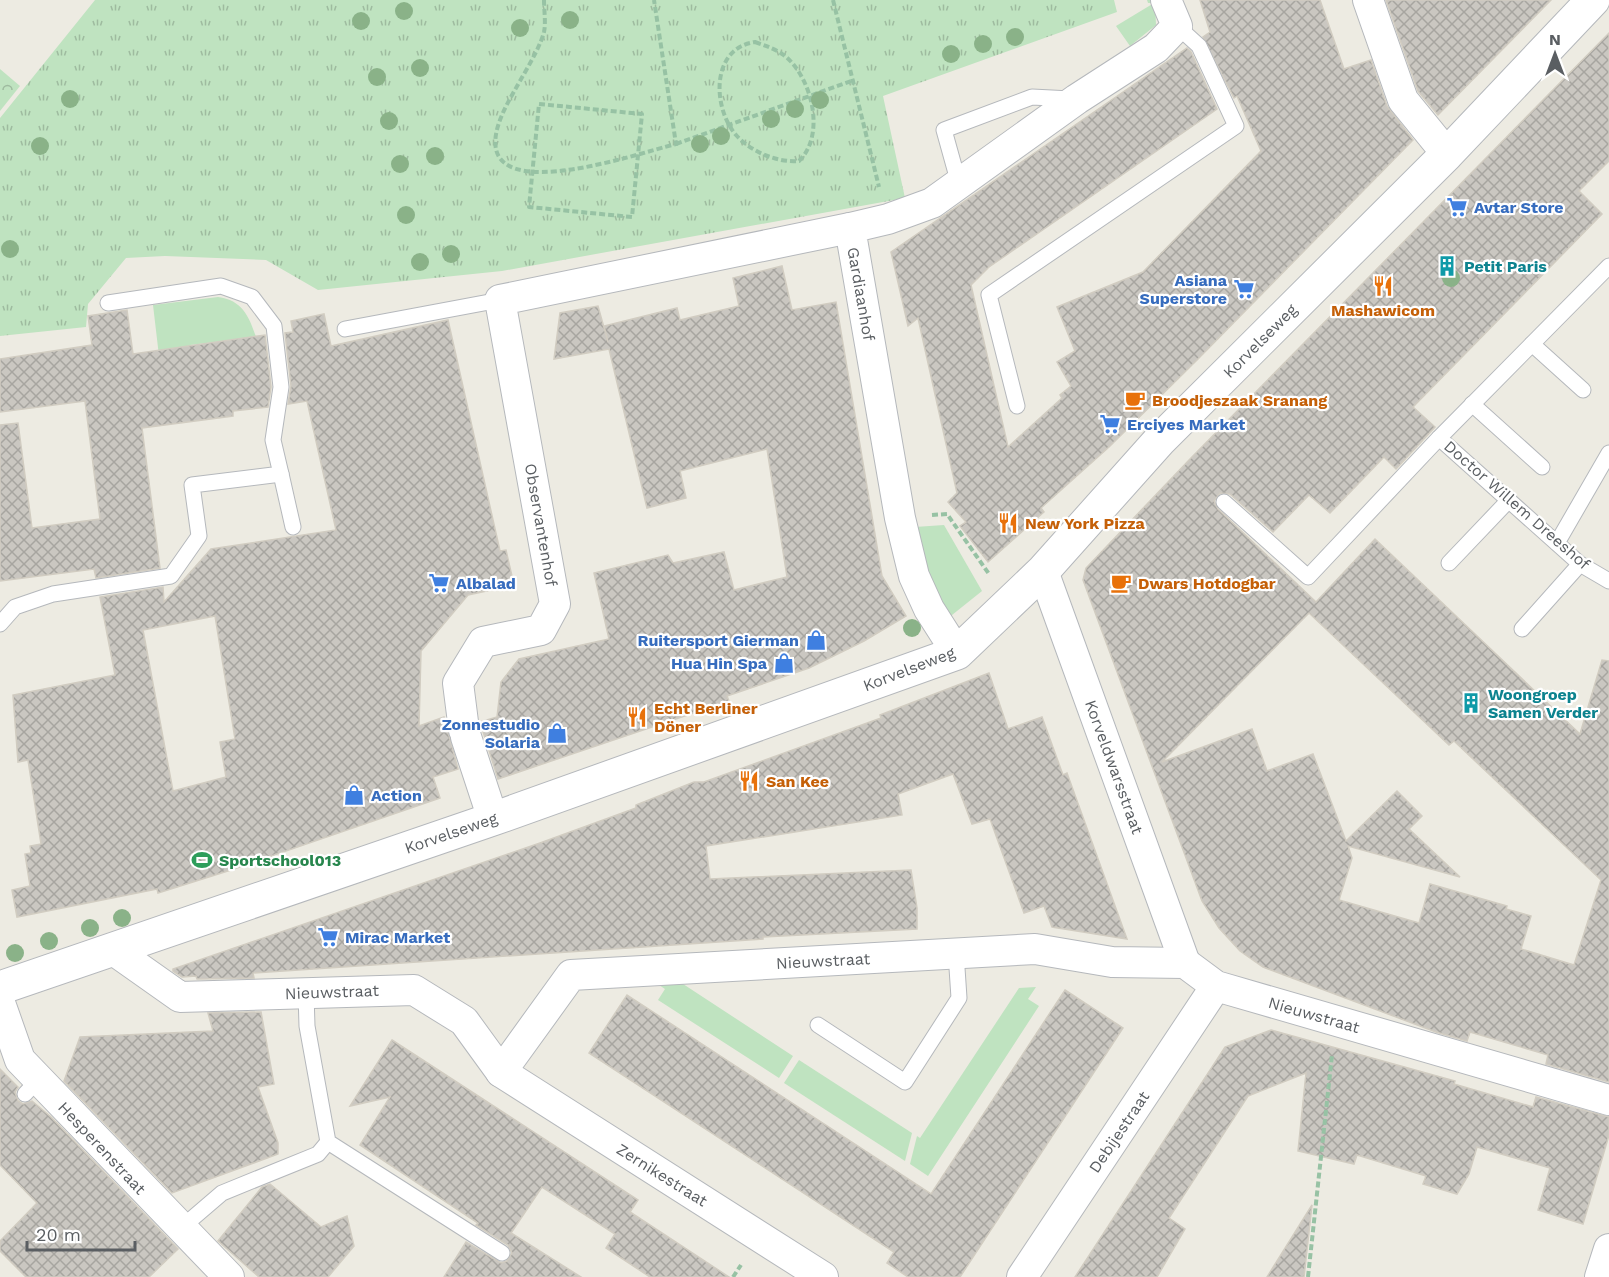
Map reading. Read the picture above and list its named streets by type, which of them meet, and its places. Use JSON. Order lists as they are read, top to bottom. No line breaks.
{"streets":{"street":["Gardiaanhof","Korvelseweg","Observantenhof","Korveldwarsstraat","Nieuwstraat","Debijestraat","Hesperenstraat","Zernikestraat"],"lane":["Doctor Willem Dreeshof"]},"crossings":[["Gardiaanhof","Korvelseweg"],["Korvelseweg","Observantenhof"],["Korvelseweg","Korveldwarsstraat"],["Korvelseweg","Nieuwstraat"],["Korveldwarsstraat","Nieuwstraat"],["Nieuwstraat","Debijestraat"],["Nieuwstraat","Zernikestraat"]],"places":{"supermarket":["Avtar Store","Asiana Superstore","Erciyes Market","Albalad","Mirac Market"],"building":["Petit Paris","Woongroep Samen Verder"],"restaurant":["Mashawicom","New York Pizza","Echt Berliner Döner","San Kee"],"cafe":["Broodjeszaak Sranang","Dwars Hotdogbar"],"shop":["Ruitersport Gierman","Hua Hin Spa","Zonnestudio Solaria","Action"],"sports":["Sportschool013"]},"scale_bar":"20 m","north":"top"}
